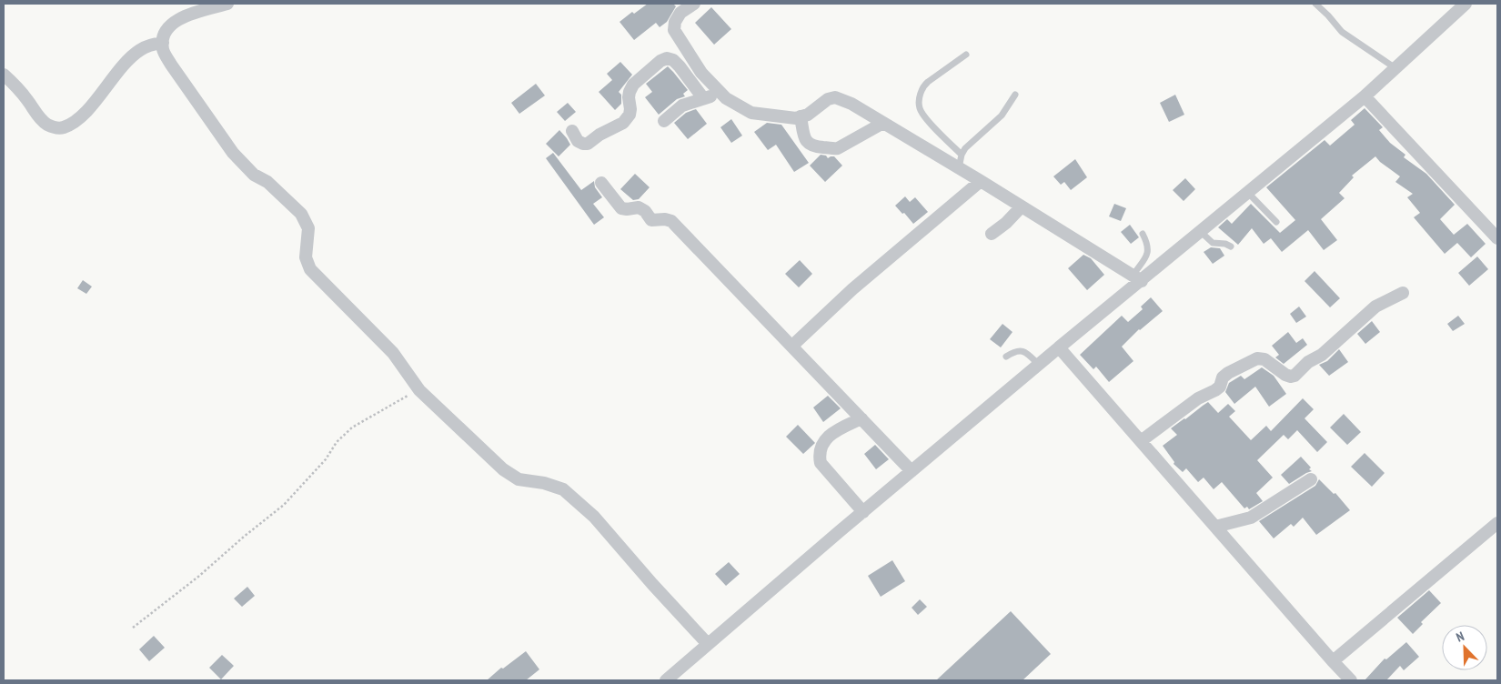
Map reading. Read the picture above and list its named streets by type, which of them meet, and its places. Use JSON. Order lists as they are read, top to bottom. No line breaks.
{"north":"top left"}
